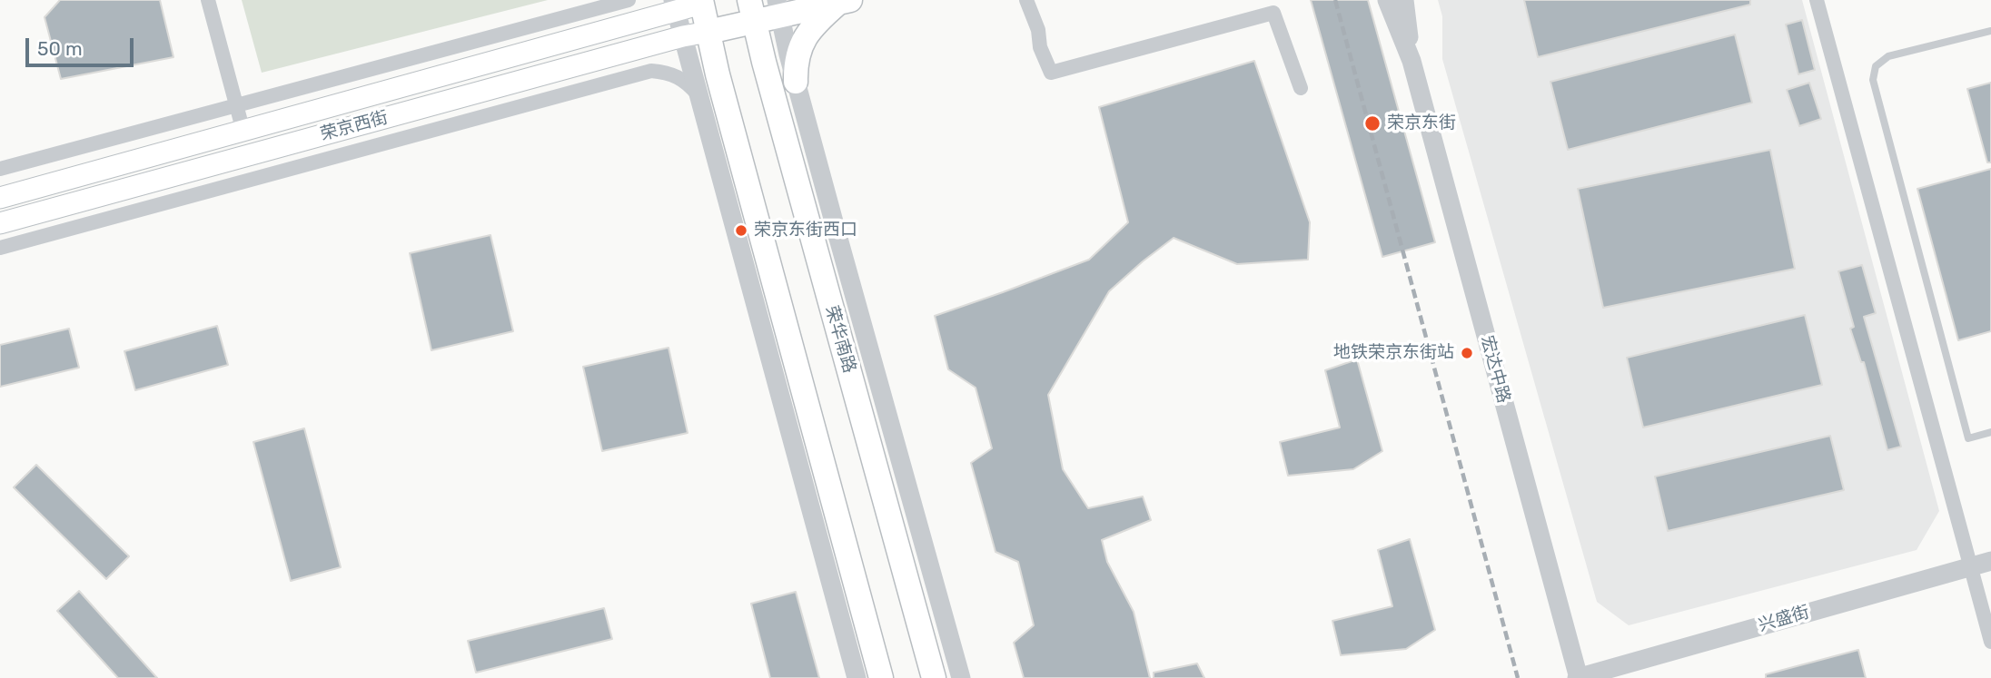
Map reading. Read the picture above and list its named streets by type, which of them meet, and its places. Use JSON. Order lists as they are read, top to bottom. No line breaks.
{"streets":{"main road":["荣京西街","荣华南路"],"street":["宏达中路","兴盛街"]},"crossings":[["宏达中路","兴盛街"]],"places":["荣京东街","荣京东街西口","地铁荣京东街站"],"scale_bar":"50 m"}
